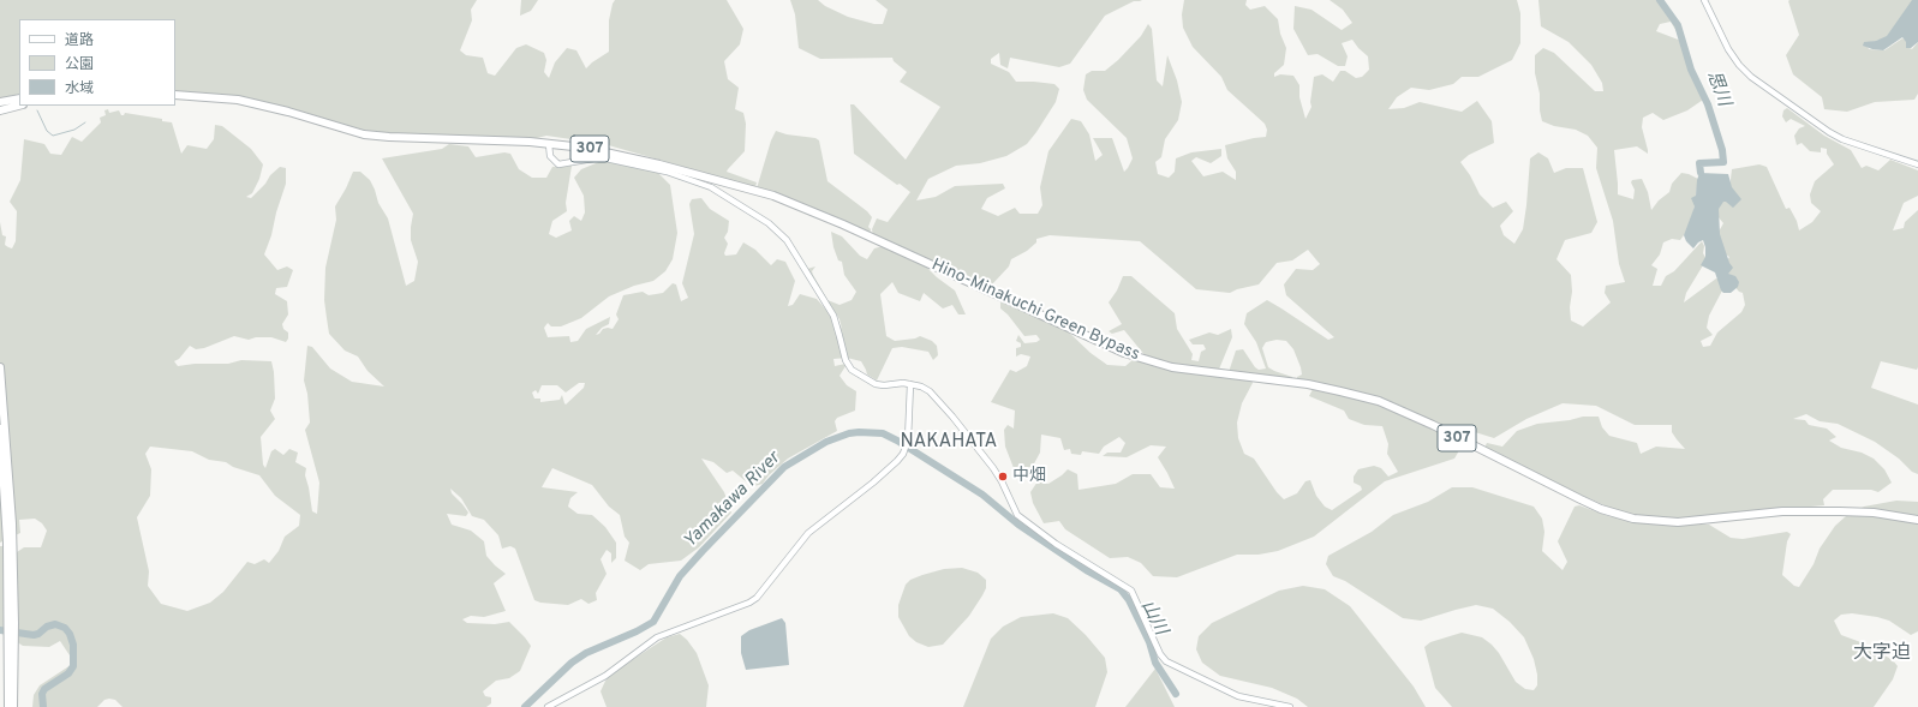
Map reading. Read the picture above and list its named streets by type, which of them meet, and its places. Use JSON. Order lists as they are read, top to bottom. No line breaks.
{"streets":{"highway":["307","Hino-Minakuchi Green Bypass"]},"districts":["NAKAHATA","大字迫"],"water":["思川","Yamakawa River","山川"],"places":["中畑"],"legend":["道路","公園","水域"]}
